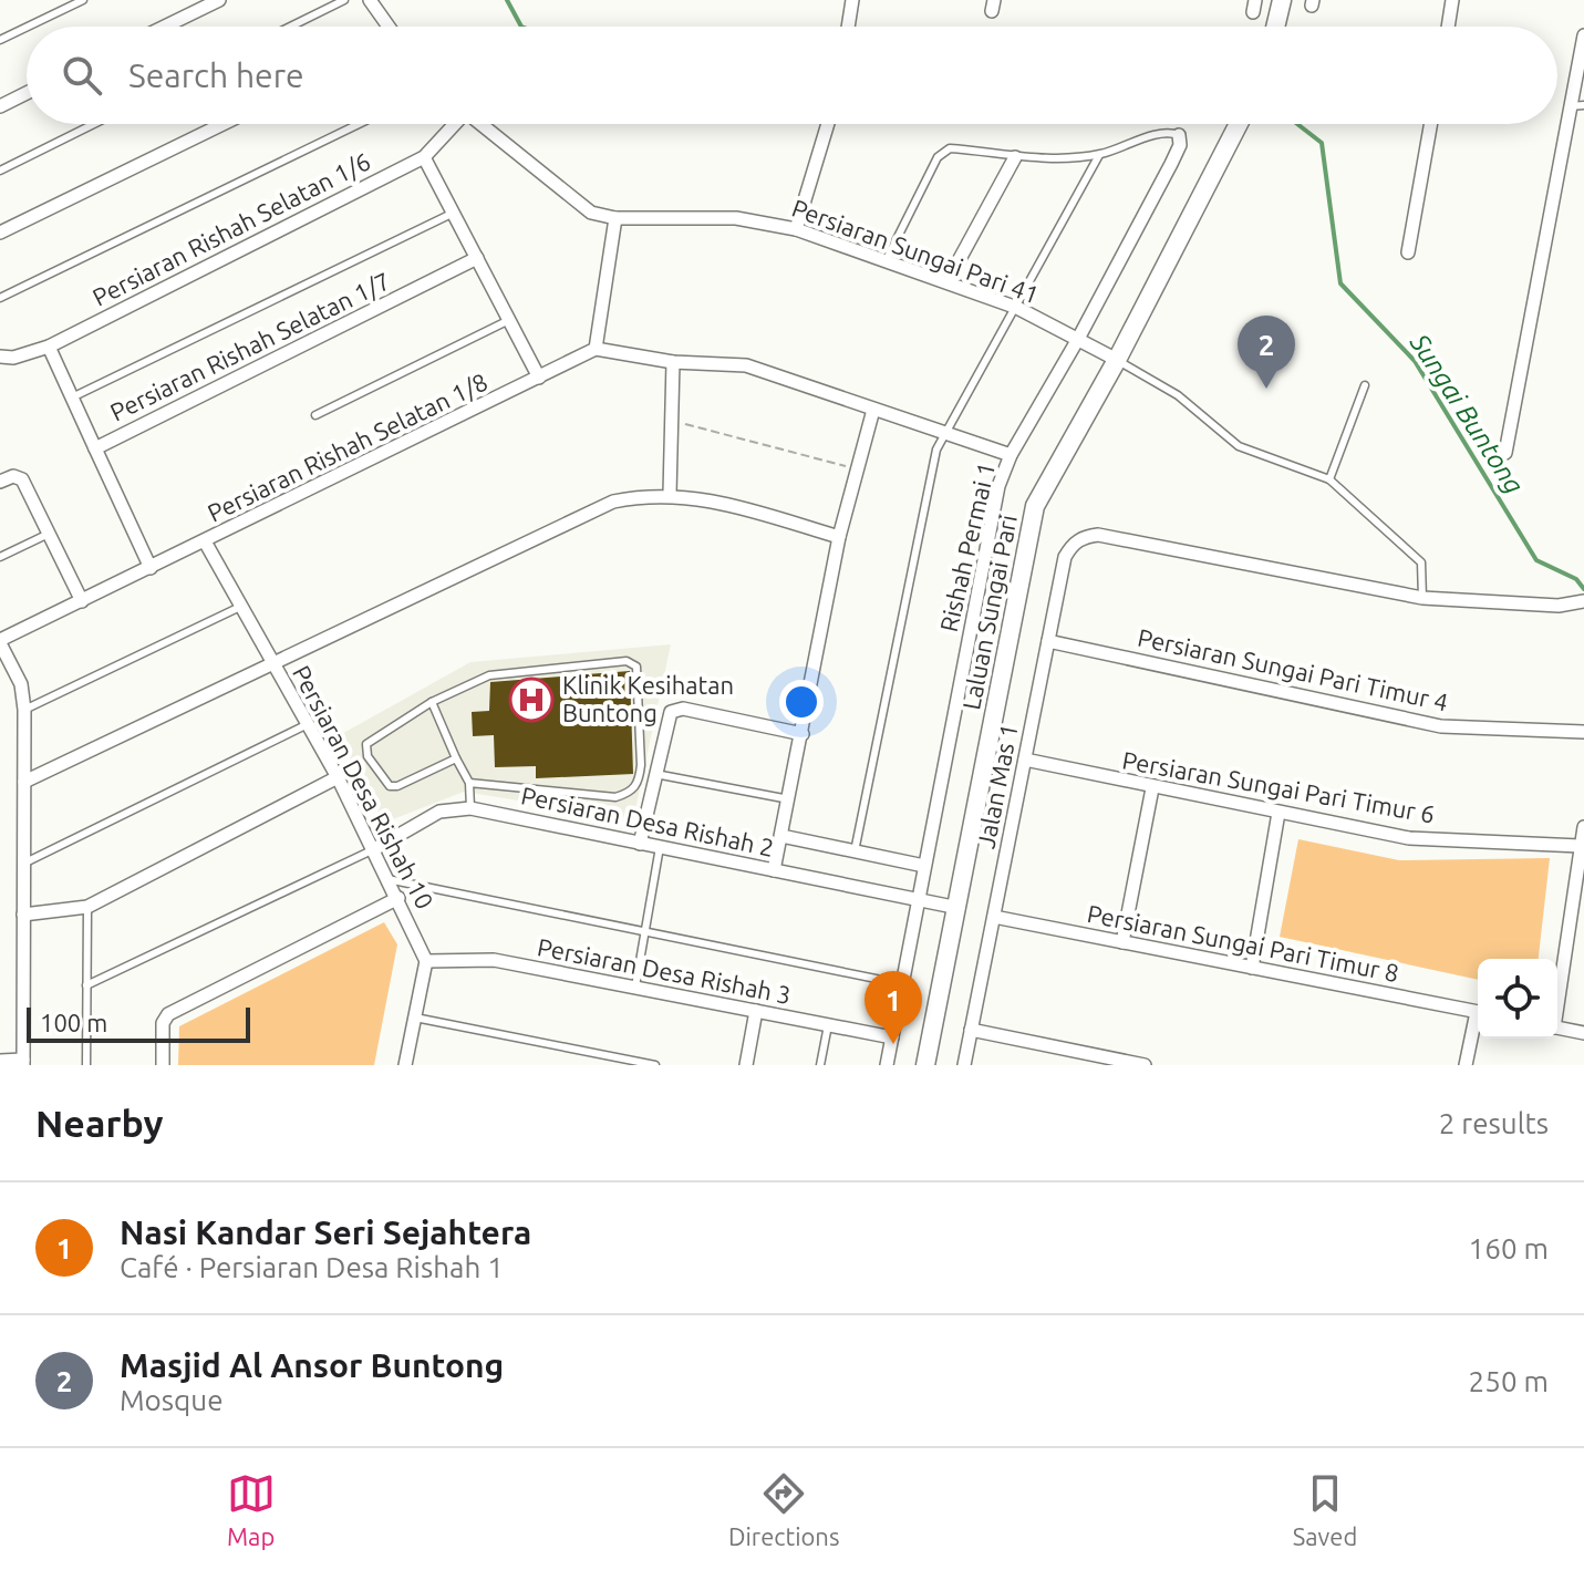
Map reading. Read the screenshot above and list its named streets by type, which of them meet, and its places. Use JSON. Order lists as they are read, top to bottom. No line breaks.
{"streets":{"main road":["Laluan Sungai Pari"],"street":["Persiaran Rishah Selatan 1/6","Persiaran Sungai Pari 41","Persiaran Rishah Selatan 1/7","Persiaran Rishah Selatan 1/8","Rishah Permai 1","Persiaran Sungai Pari Timur 4","Jalan Mas 1","Persiaran Desa Rishah 10","Persiaran Sungai Pari Timur 6","Persiaran Desa Rishah 2","Persiaran Sungai Pari Timur 8","Persiaran Desa Rishah 3"]},"crossings":[["Persiaran Rishah Selatan 1/6","Persiaran Rishah Selatan 1/7"],["Persiaran Sungai Pari 41","Rishah Permai 1"],["Persiaran Sungai Pari 41","Laluan Sungai Pari"],["Persiaran Rishah Selatan 1/8","Persiaran Desa Rishah 10"],["Rishah Permai 1","Persiaran Desa Rishah 2"],["Rishah Permai 1","Persiaran Desa Rishah 3"],["Laluan Sungai Pari","Persiaran Desa Rishah 2"],["Persiaran Sungai Pari Timur 4","Jalan Mas 1"],["Jalan Mas 1","Persiaran Sungai Pari Timur 6"],["Jalan Mas 1","Persiaran Sungai Pari Timur 8"],["Persiaran Desa Rishah 10","Persiaran Desa Rishah 2"],["Persiaran Desa Rishah 10","Persiaran Desa Rishah 3"]],"water":["Sungai Buntong"],"places":{"hospital":["Klinik Kesihatan Buntong"]},"scale_bar":"100 m","page":{"search":"Search here","pins":["2","1"],"scale":"100 m","heading":["Nearby","2 results"],"list":[{"mark":"1","name":"Nasi Kandar Seri Sejahtera","note":"Café · Persiaran Desa Rishah 1","value":"160 m"},{"mark":"2","name":"Masjid Al Ansor Buntong","note":"Mosque","value":"250 m"}],"nav":["Map","Directions","Saved"]}}
